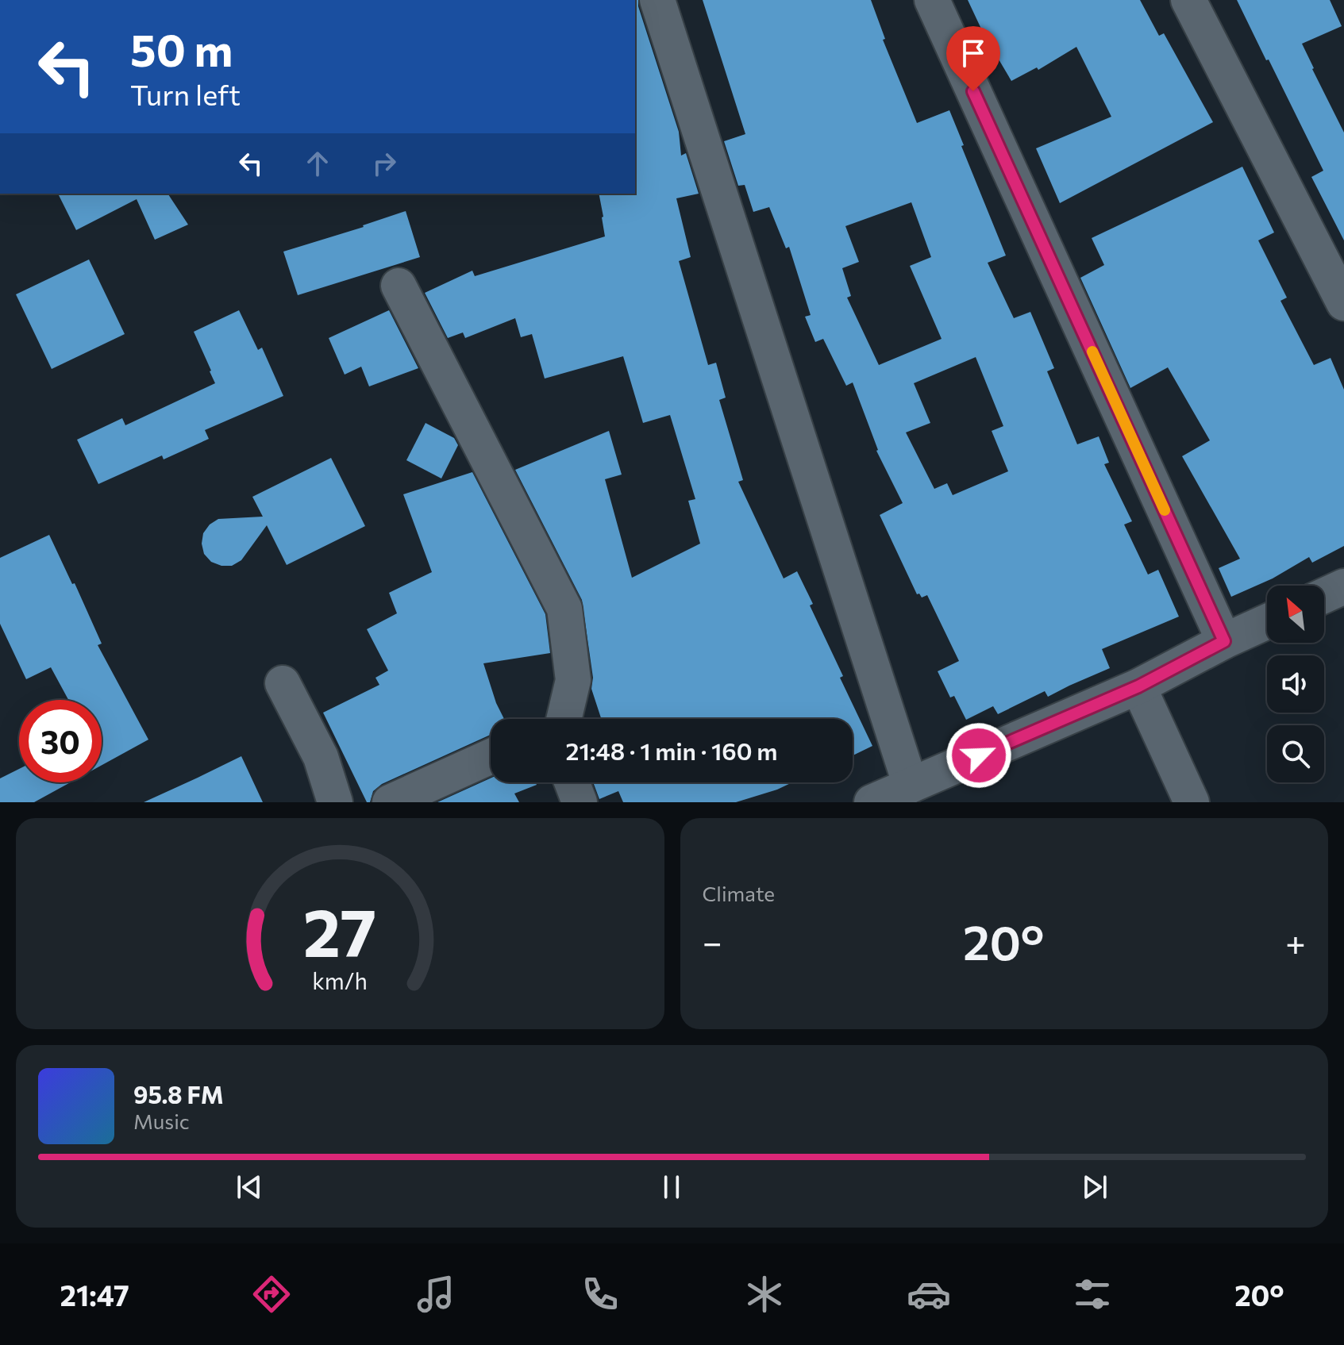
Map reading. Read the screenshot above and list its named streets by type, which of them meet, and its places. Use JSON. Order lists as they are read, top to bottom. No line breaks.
{"north":"top left","page":{"turn":["50 m","Turn left"],"limit":"30","trip":"21:48 · 1 min · 160 m","tile":"Climate","heat":["−","20°","+"],"song":["95.8 FM","Music"],"tabs":["21:47","20°"],"gauge":["27","km/h"]}}
